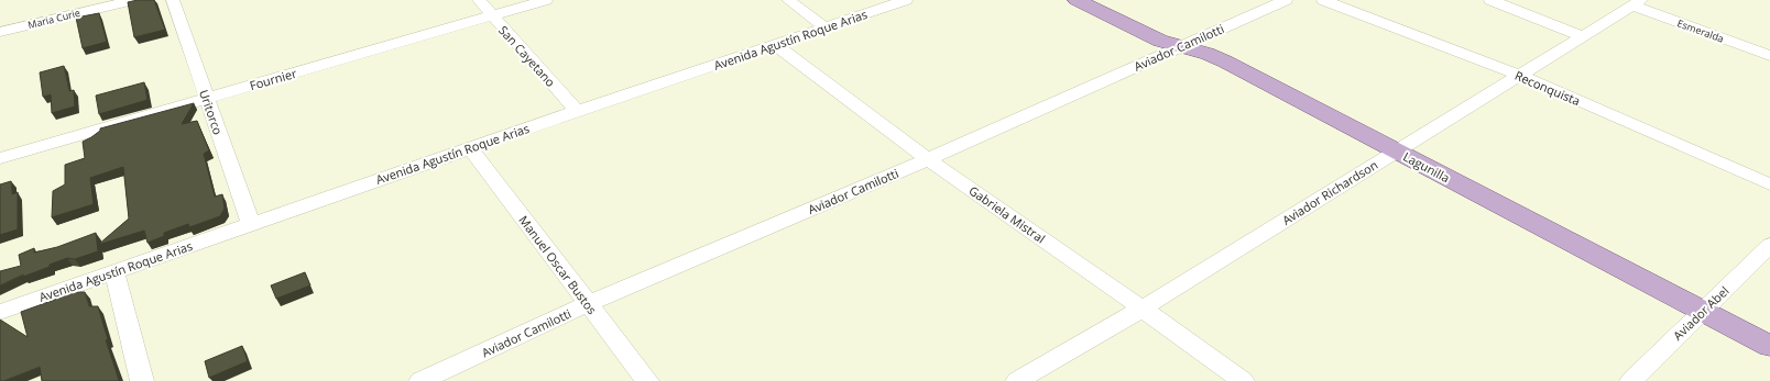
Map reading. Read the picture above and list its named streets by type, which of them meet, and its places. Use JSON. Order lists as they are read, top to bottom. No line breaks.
{"streets":{"main road":["Lagunilla"],"street":["Maria Curie","Esmeralda","Avenida Agustín Roque Arias","Aviador Camilotti","San Cayetano","Fournier","Reconquista","Uritorco","Aviador Richardson","Gabriela Mistral","Manuel Oscar Bustos","Aviador Abel"]},"crossings":[["Esmeralda","Aviador Richardson"],["Avenida Agustín Roque Arias","San Cayetano"],["Avenida Agustín Roque Arias","Uritorco"],["Avenida Agustín Roque Arias","Gabriela Mistral"],["Avenida Agustín Roque Arias","Manuel Oscar Bustos"],["Aviador Camilotti","Lagunilla"],["Aviador Camilotti","Gabriela Mistral"],["Aviador Camilotti","Manuel Oscar Bustos"],["San Cayetano","Fournier"],["Fournier","Uritorco"],["Reconquista","Aviador Richardson"],["Lagunilla","Aviador Richardson"],["Lagunilla","Aviador Abel"],["Aviador Richardson","Gabriela Mistral"]]}
